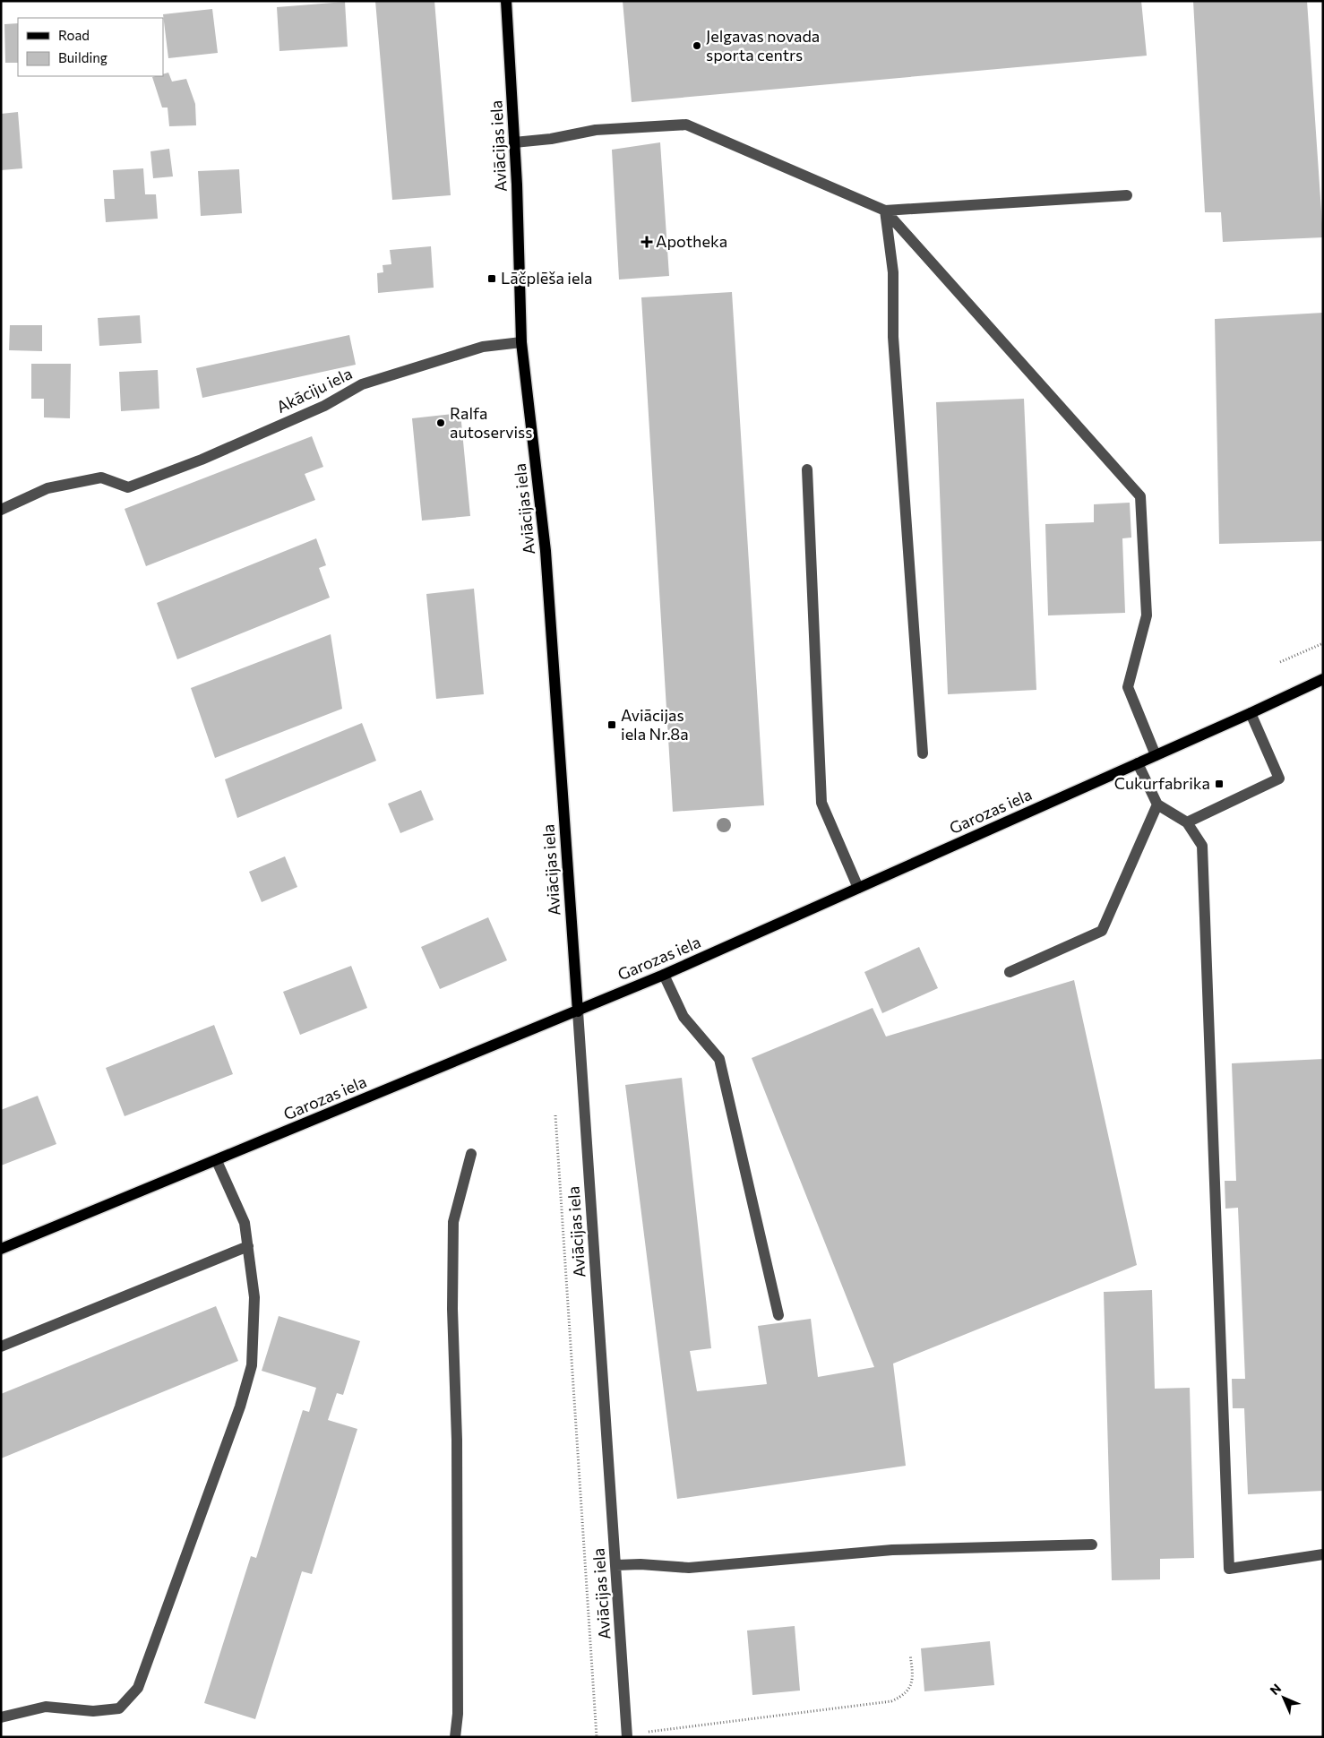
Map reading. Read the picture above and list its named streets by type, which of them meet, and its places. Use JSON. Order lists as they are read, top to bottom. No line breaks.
{"streets":{"main road":["Aviācijas iela","Garozas iela"],"street":["Akāciju iela"]},"crossings":[["Aviācijas iela","Akāciju iela"],["Aviācijas iela","Garozas iela"]],"places":{"other":["Jelgavas novada sporta centrs","Ralfa autoserviss"],"health":["Apotheka"],"transit":["Lāčplēša iela","Aviācijas iela Nr.8a","Cukurfabrika"]},"legend":["Road","Building"],"north":"top left"}
